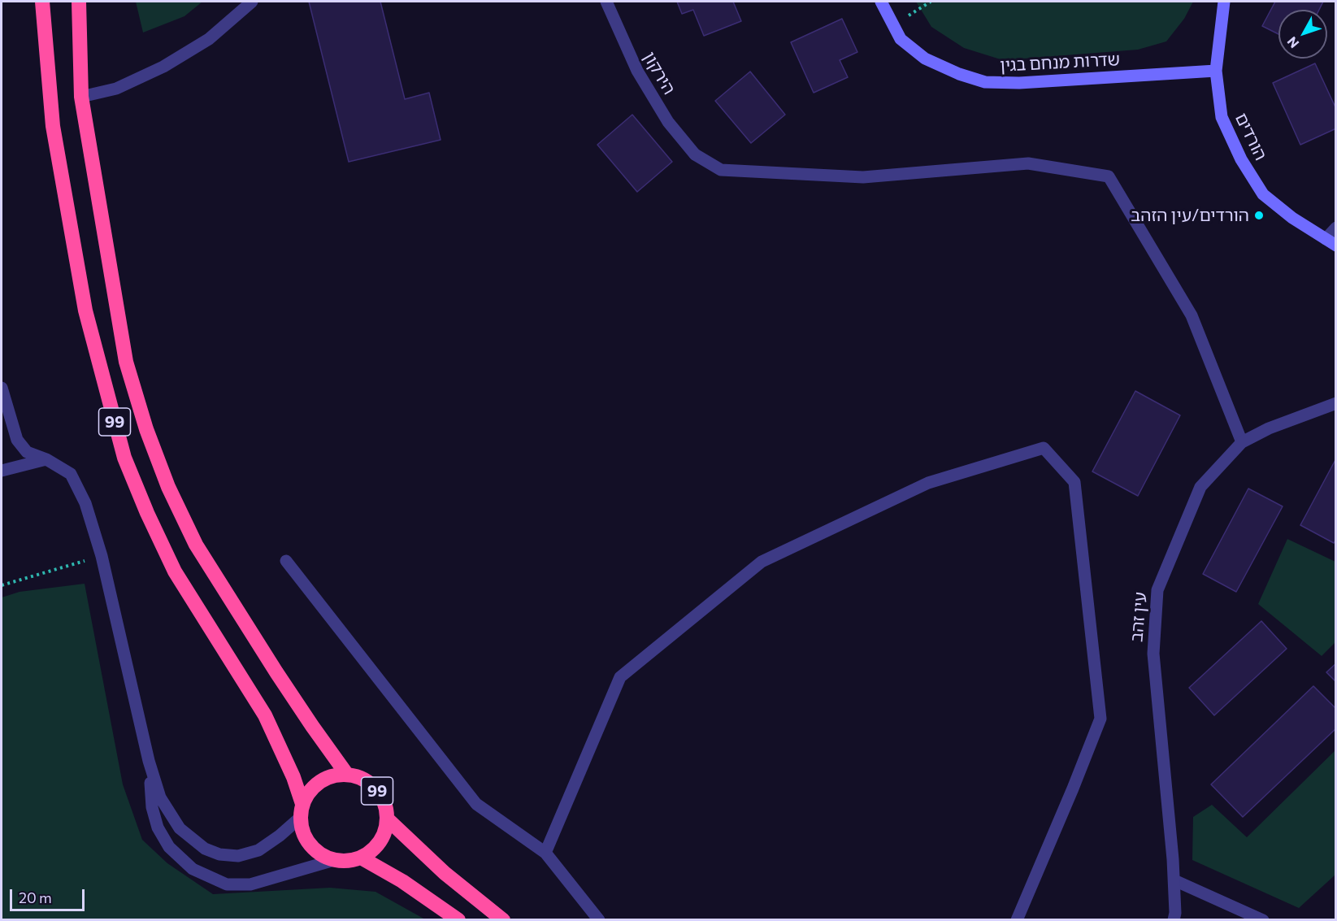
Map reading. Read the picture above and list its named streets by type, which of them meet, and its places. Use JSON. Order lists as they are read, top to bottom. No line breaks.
{"streets":{"highway":["99"],"street":["שדרות מנחם בגין","הירקון","הורדים","עין זהב"]},"crossings":[["שדרות מנחם בגין","הורדים"],["הירקון","עין זהב"]],"places":["הורדים/עין הזהב"],"scale_bar":"20 m","north":"bottom left"}
